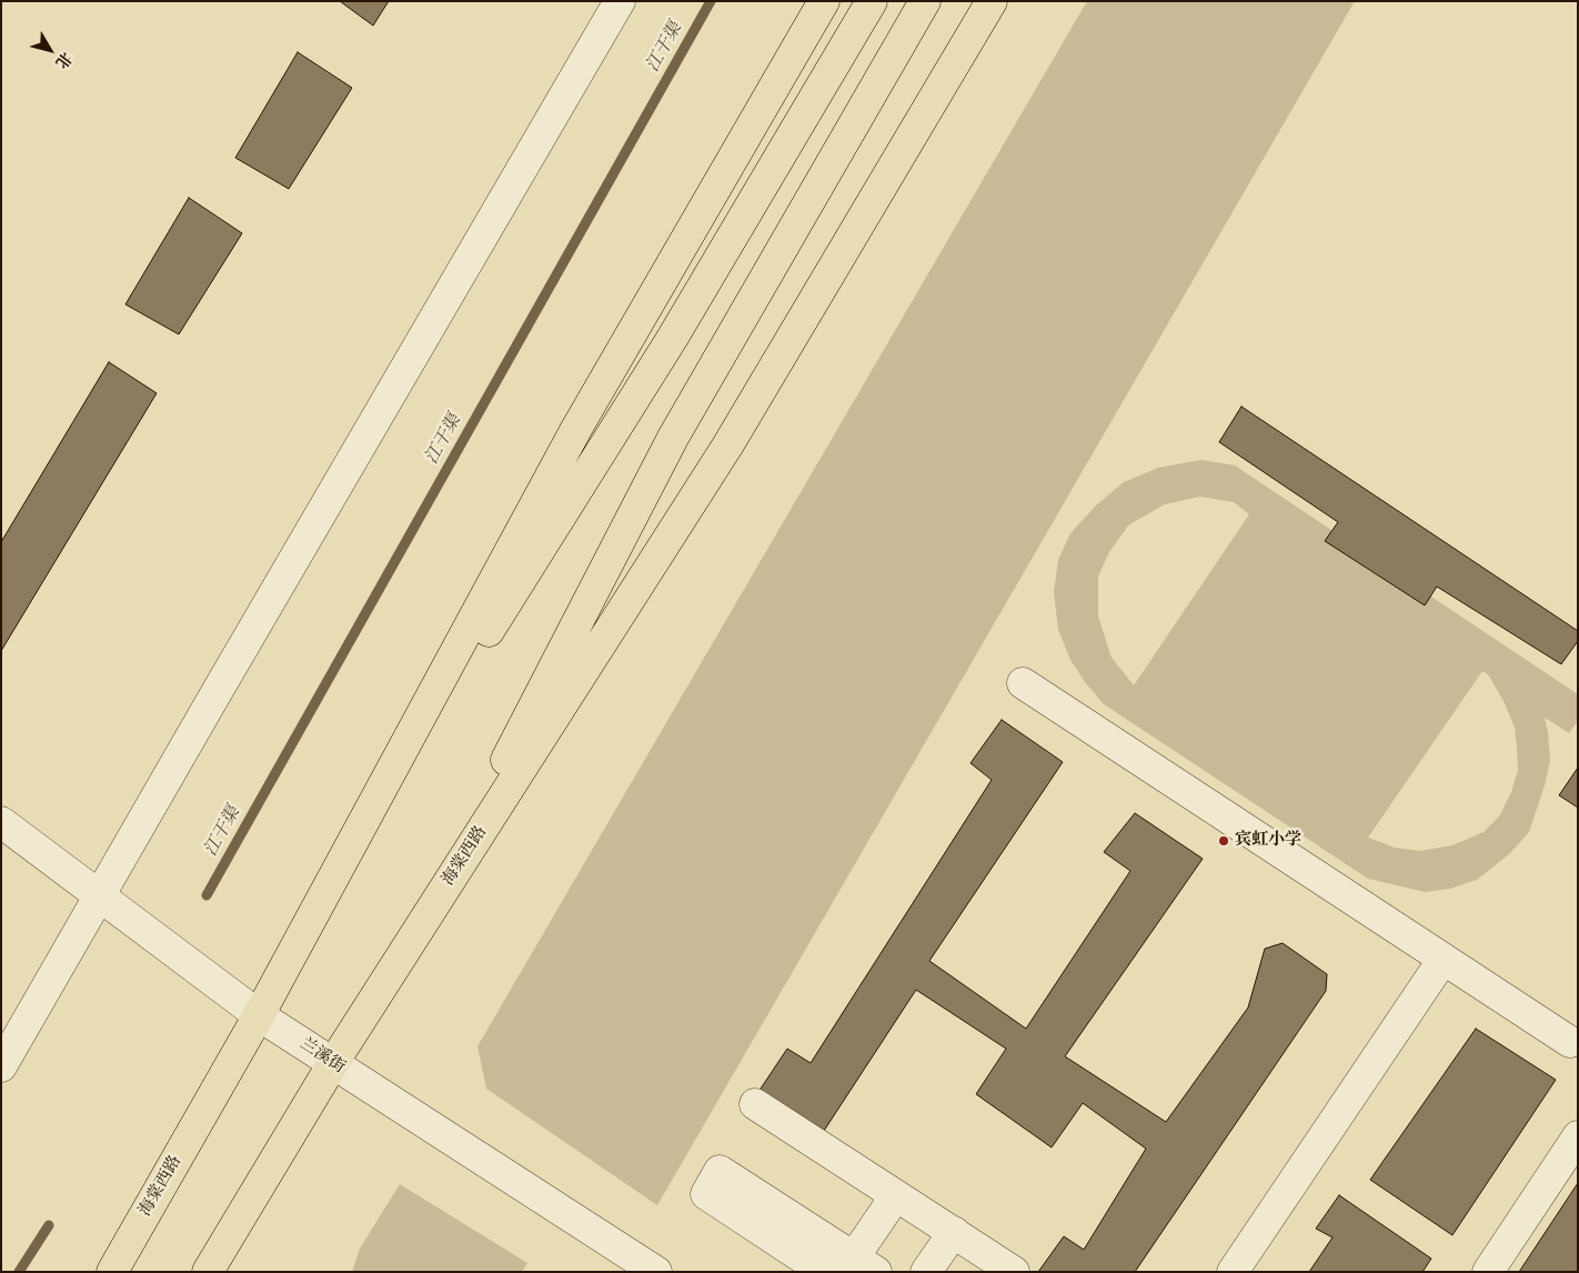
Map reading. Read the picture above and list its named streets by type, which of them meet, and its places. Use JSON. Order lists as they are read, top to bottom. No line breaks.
{"streets":{"main road":["海棠西路"],"street":["兰溪街"]},"crossings":[["海棠西路","兰溪街"]],"water":["江干渠"],"places":["宾虹小学"],"north":"bottom right"}
